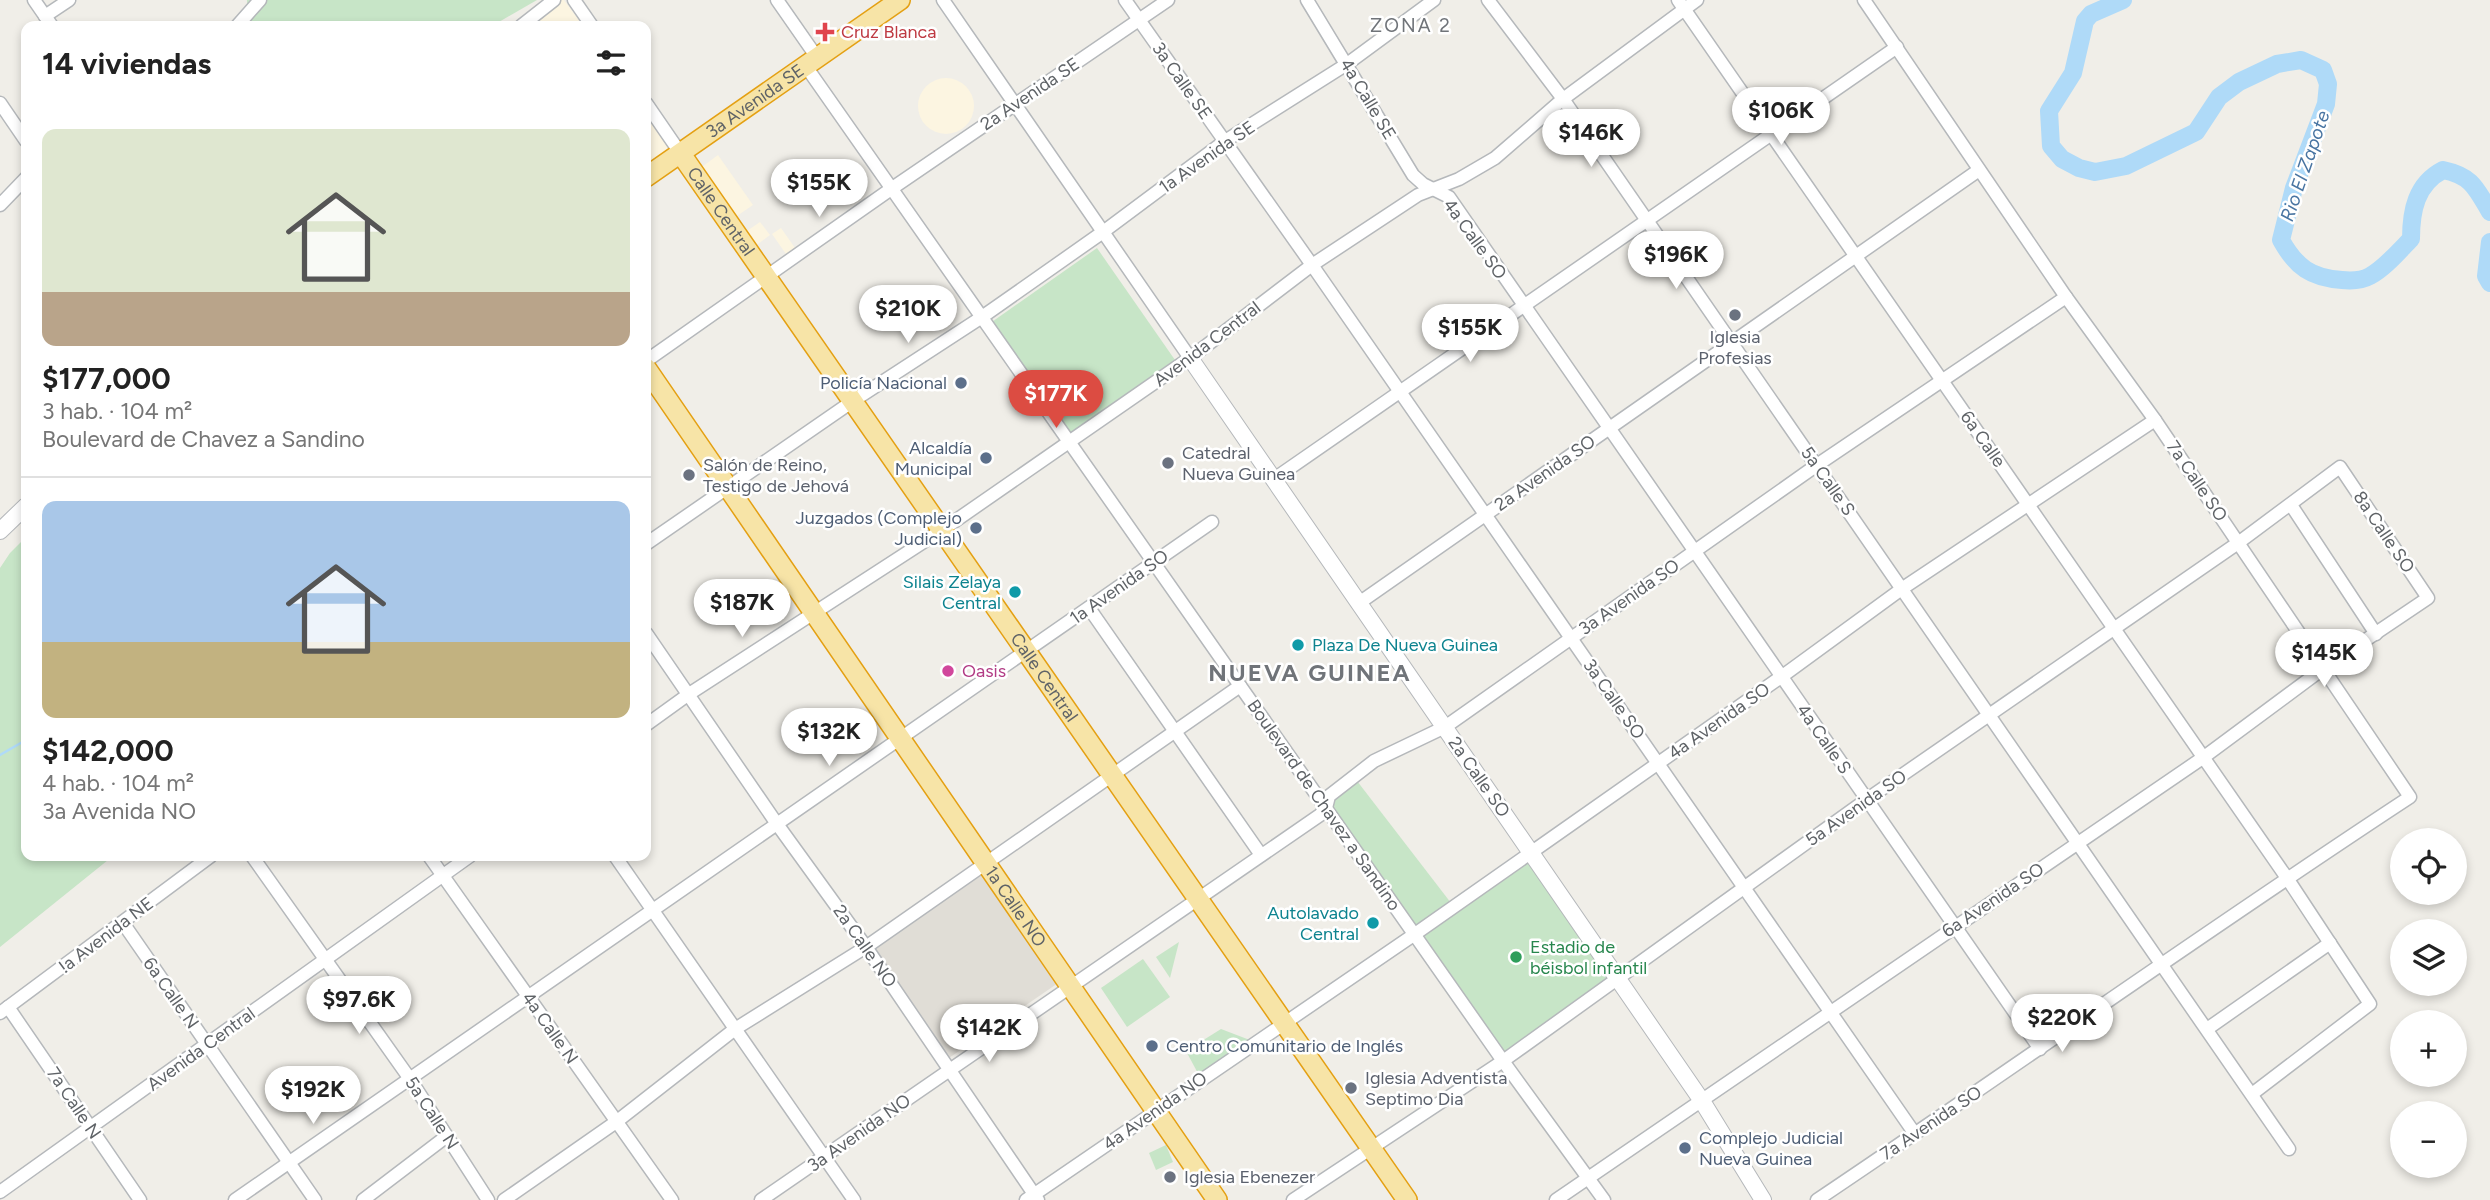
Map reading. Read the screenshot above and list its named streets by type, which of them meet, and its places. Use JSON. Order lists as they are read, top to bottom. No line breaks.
{"streets":{"highway":["3a Avenida SE","Calle Central","1a Calle NO"],"street":["3a Calle SE","2a Avenida SE","4a Calle SE","1a Avenida SE","4a Calle SO","Avenida Central","6a Calle","2a Avenida SO","5a Calle S","7a Calle SO","8a Calle SO","1a Avenida SO","3a Avenida SO","3a Calle SO","4a Avenida SO","4a Calle S","2a Calle SO","Boulevard de Chavez a Sandino","5a Avenida SO","6a Avenida SO","!a Avenida NE","2a Calle NO","6a Calle N","4a Calle N","7a Calle N","4a Avenida NO","5a Calle N","7a Avenida SO","3a Avenida NO"]},"crossings":[["3a Calle SE","2a Avenida SE"],["3a Calle SE","1a Avenida SE"],["3a Calle SE","Avenida Central"],["3a Calle SE","3a Calle SO"],["2a Avenida SE","Calle Central"],["2a Avenida SE","Boulevard de Chavez a Sandino"],["4a Calle SE","1a Avenida SE"],["4a Calle SE","4a Calle SO"],["4a Calle SE","Avenida Central"],["3a Avenida SE","Calle Central"],["3a Avenida SE","Boulevard de Chavez a Sandino"],["1a Avenida SE","Calle Central"],["1a Avenida SE","Boulevard de Chavez a Sandino"],["Calle Central","Avenida Central"],["Calle Central","1a Avenida SO"],["Calle Central","3a Avenida SO"],["Calle Central","4a Avenida SO"],["Calle Central","5a Avenida SO"],["Calle Central","4a Avenida NO"],["Calle Central","3a Avenida NO"],["4a Calle SO","Avenida Central"],["4a Calle SO","2a Avenida SO"],["4a Calle SO","4a Calle S"],["Avenida Central","6a Calle"],["Avenida Central","5a Calle S"],["Avenida Central","3a Calle SO"],["Avenida Central","2a Calle SO"],["Avenida Central","Boulevard de Chavez a Sandino"],["Avenida Central","1a Calle NO"],["Avenida Central","2a Calle NO"],["Avenida Central","6a Calle N"],["Avenida Central","4a Calle N"],["Avenida Central","7a Calle N"],["Avenida Central","5a Calle N"],["6a Calle","2a Avenida SO"],["6a Calle","5a Calle S"],["6a Calle","7a Calle SO"],["6a Calle","3a Avenida SO"],["6a Calle","4a Avenida SO"],["6a Calle","5a Avenida SO"],["6a Calle","6a Avenida SO"],["6a Calle","7a Avenida SO"],["2a Avenida SO","5a Calle S"],["2a Avenida SO","7a Calle SO"],["2a Avenida SO","3a Calle SO"],["2a Avenida SO","4a Calle S"],["2a Avenida SO","2a Calle SO"],["5a Calle S","3a Avenida SO"],["5a Calle S","4a Avenida SO"],["5a Calle S","5a Avenida SO"],["5a Calle S","6a Avenida SO"],["5a Calle S","7a Avenida SO"],["7a Calle SO","3a Avenida SO"],["7a Calle SO","4a Avenida SO"],["7a Calle SO","5a Avenida SO"],["7a Calle SO","6a Avenida SO"],["7a Calle SO","7a Avenida SO"],["8a Calle SO","5a Avenida SO"],["8a Calle SO","6a Avenida SO"],["1a Avenida SO","Boulevard de Chavez a Sandino"],["1a Avenida SO","1a Calle NO"],["1a Avenida SO","2a Calle NO"],["1a Avenida SO","6a Calle N"],["1a Avenida SO","4a Calle N"],["1a Avenida SO","5a Calle N"],["3a Avenida SO","3a Calle SO"],["3a Avenida SO","4a Calle S"],["3a Avenida SO","2a Calle SO"],["3a Avenida SO","Boulevard de Chavez a Sandino"],["3a Avenida SO","3a Avenida NO"],["3a Calle SO","4a Avenida SO"],["3a Calle SO","5a Avenida SO"],["3a Calle SO","6a Avenida SO"],["3a Calle SO","7a Avenida SO"],["4a Avenida SO","4a Calle S"],["4a Avenida SO","2a Calle SO"],["4a Avenida SO","Boulevard de Chavez a Sandino"],["4a Avenida SO","4a Avenida NO"],["4a Calle S","5a Avenida SO"],["4a Calle S","6a Avenida SO"],["4a Calle S","7a Avenida SO"],["2a Calle SO","5a Avenida SO"],["2a Calle SO","6a Avenida SO"],["Boulevard de Chavez a Sandino","5a Avenida SO"],["Boulevard de Chavez a Sandino","6a Avenida SO"],["1a Calle NO","4a Avenida NO"],["1a Calle NO","3a Avenida NO"],["!a Avenida NE","6a Calle N"],["!a Avenida NE","7a Calle N"],["2a Calle NO","4a Avenida NO"],["2a Calle NO","3a Avenida NO"]],"districts":["ZONA 2","NUEVA GUINEA"],"water":["Rio El Zapote"],"places":{"health":["Cruz Blanca"],"other":["Iglesia Profesias","Policía Nacional","Alcaldía Municipal","Catedral Nueva Guinea","Salón de Reino, Testigo de Jehová","Juzgados (Complejo Judicial)","Silais Zelaya Central","Plaza De Nueva Guinea","Oasis","Autolavado Central","Estadio de béisbol infantil","Centro Comunitario de Inglés","Iglesia Adventista Septimo Dia","Complejo Judicial Nueva Guinea","Iglesia Ebenezer"]},"page":{"heading":"14 viviendas","price":["$106K","$146K","$155K","$196K","$210K","$155K","$177K","$187K","$145K","$132K","$97.6K","$220K","$142K","$192K"],"list":[{"name":"$177,000","note":"3 hab. · 104 m² · Boulevard de Chavez a Sandino"},{"name":"$142,000","note":"4 hab. · 104 m² · 3a Avenida NO"}],"map_buttons":["+","−"]}}
